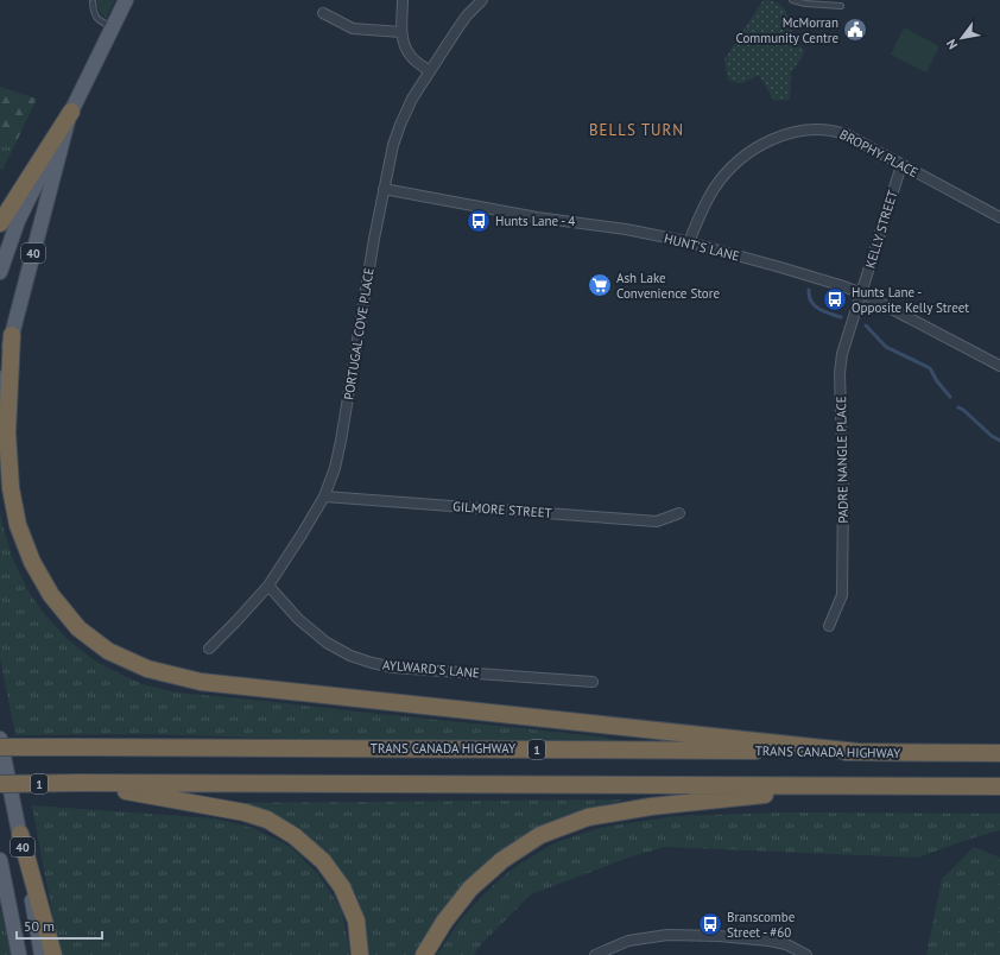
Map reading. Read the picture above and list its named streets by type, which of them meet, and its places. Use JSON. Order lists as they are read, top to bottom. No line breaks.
{"streets":{"highway":["TRANS CANADA HIGHWAY","1"],"main road":["40"],"street":["BROPHY PLACE","KELLY STREET","HUNT'S LANE","PORTUGAL COVE PLACE","PADRE NANGLE PLACE","GILMORE STREET","AYLWARD'S LANE"]},"crossings":[["BROPHY PLACE","KELLY STREET"],["BROPHY PLACE","HUNT'S LANE"],["KELLY STREET","HUNT'S LANE"],["KELLY STREET","PADRE NANGLE PLACE"],["HUNT'S LANE","PORTUGAL COVE PLACE"],["HUNT'S LANE","PADRE NANGLE PLACE"],["PORTUGAL COVE PLACE","GILMORE STREET"],["PORTUGAL COVE PLACE","AYLWARD'S LANE"]],"districts":["BELLS TURN"],"places":{"public building":["McMorran Community Centre"],"bus stop":["Hunts Lane - 4","Hunts Lane - Opposite Kelly Street","Branscombe Street - #60"],"supermarket":["Ash Lake Convenience Store"]},"scale_bar":"50 m","north":"bottom left"}
